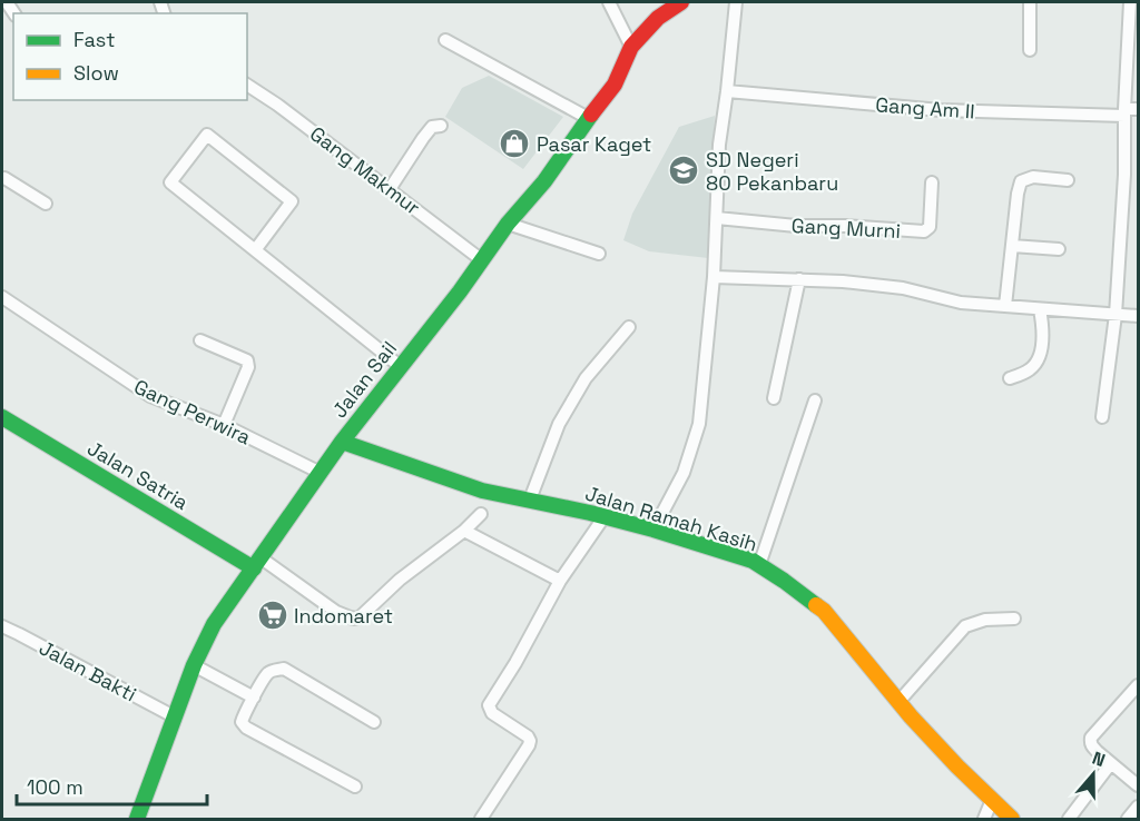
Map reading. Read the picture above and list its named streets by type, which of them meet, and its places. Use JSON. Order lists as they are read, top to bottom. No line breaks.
{"streets":{"street":["Gang Am II","Gang Makmur","Gang Murni","Jalan Sail","Gang Perwira","Jalan Satria","Jalan Ramah Kasih","Jalan Bakti"]},"crossings":[["Gang Makmur","Jalan Sail"],["Jalan Sail","Gang Perwira"],["Jalan Sail","Jalan Satria"],["Jalan Sail","Jalan Ramah Kasih"],["Jalan Sail","Jalan Bakti"]],"places":{"shop":["Pasar Kaget"],"school or university":["SD Negeri 80 Pekanbaru"],"supermarket":["Indomaret"]},"legend":["Fast","Slow"],"scale_bar":"100 m","north":"top"}
